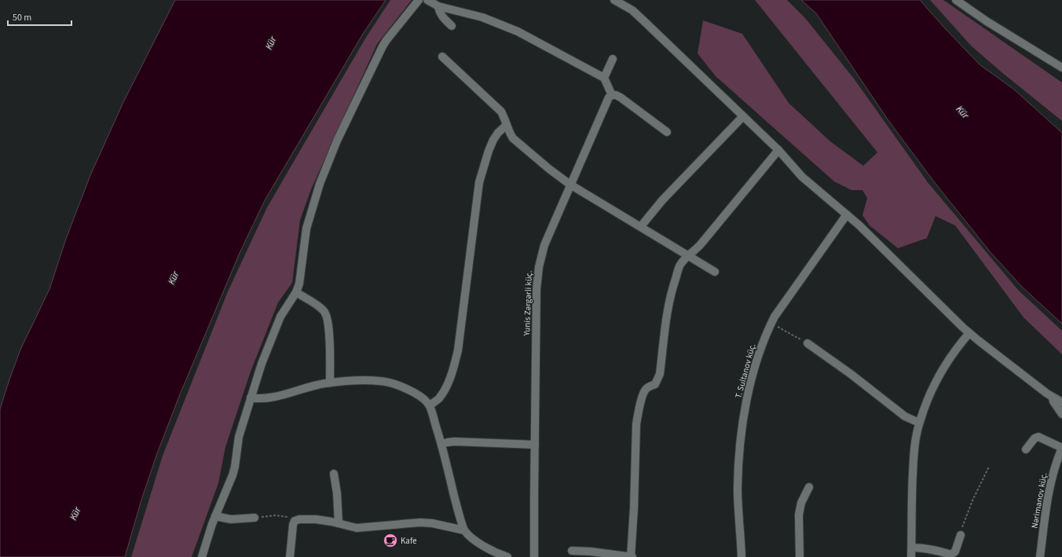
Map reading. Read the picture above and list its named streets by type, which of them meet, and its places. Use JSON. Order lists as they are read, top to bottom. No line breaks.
{"streets":{"street":["Yunis Zərgərli küç.","T. Sultanov küç.","Nərimanov küç."]},"water":["Kür"],"places":{"cafe":["Kafe"]},"scale_bar":"50 m"}
